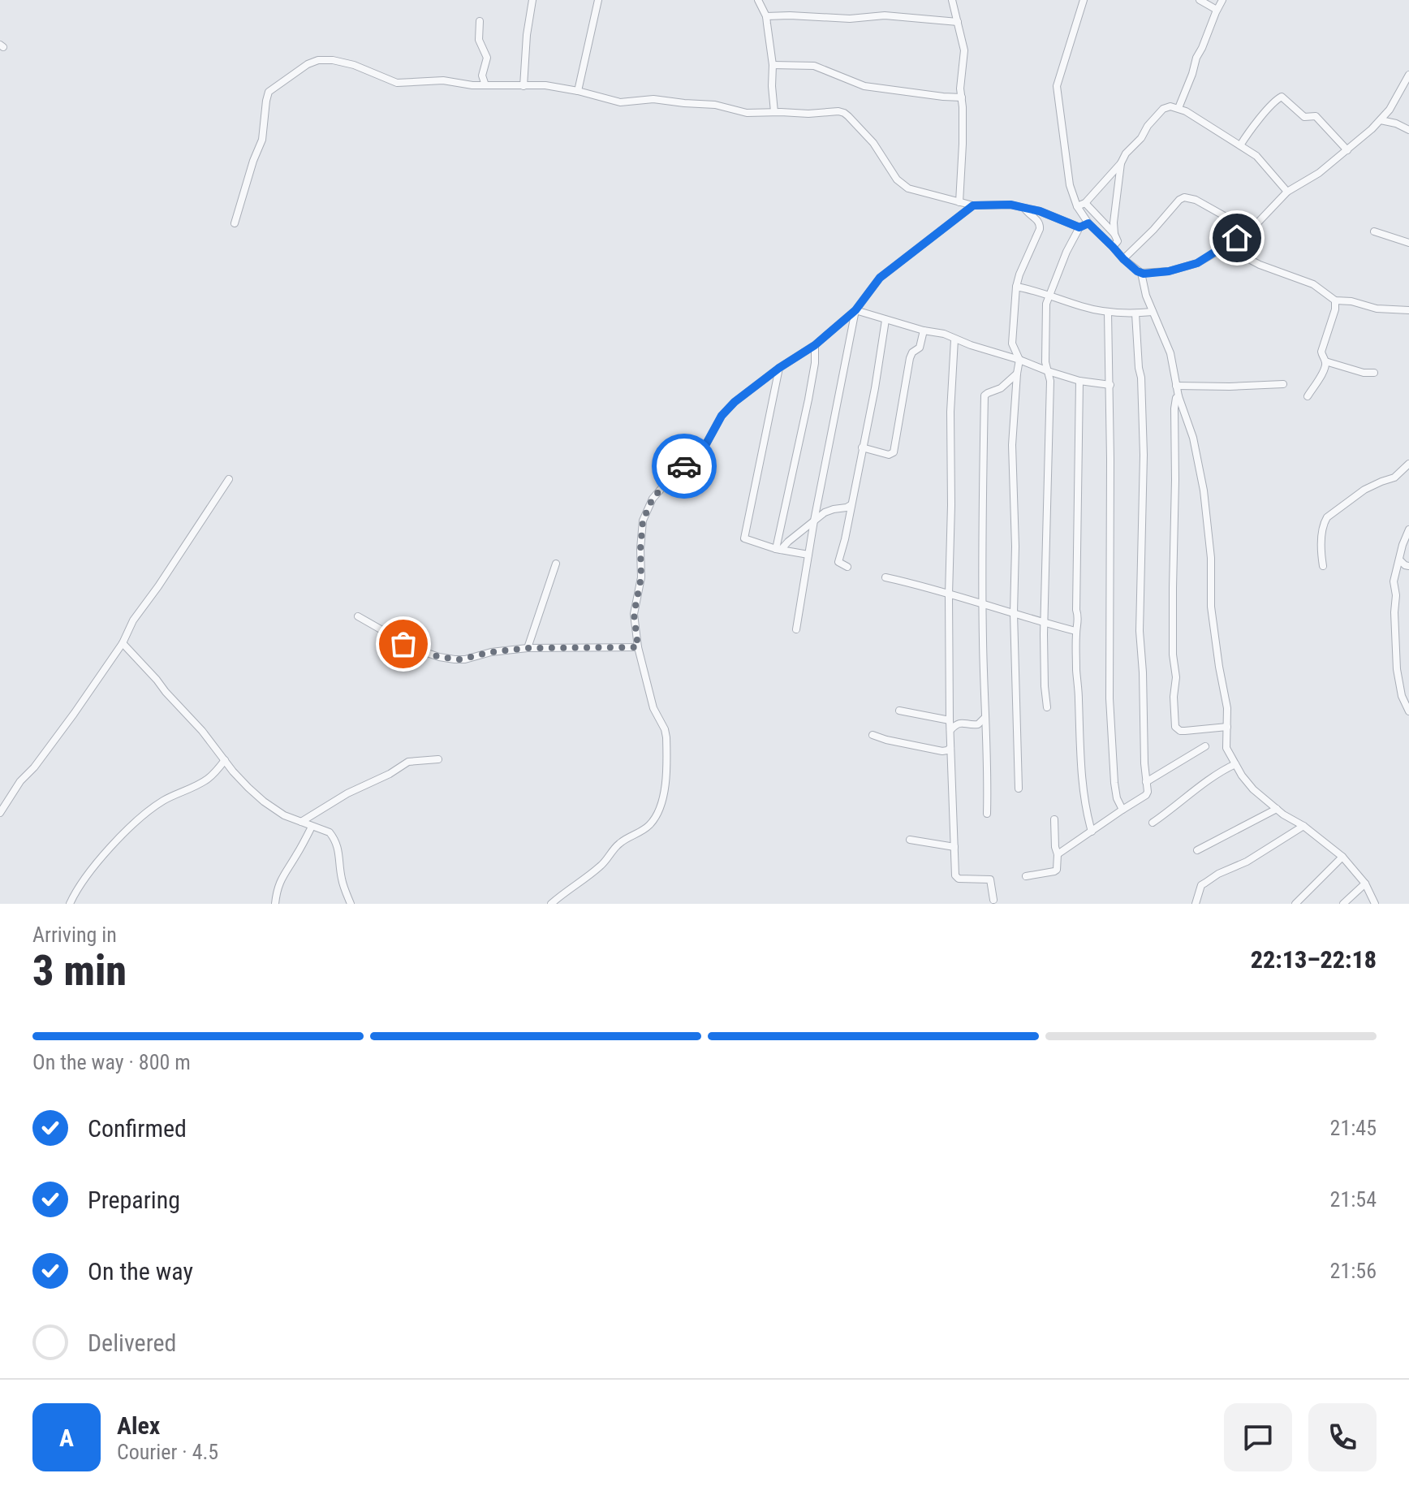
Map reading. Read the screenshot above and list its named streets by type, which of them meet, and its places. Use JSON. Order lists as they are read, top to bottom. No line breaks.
{"page":{"heading":["3 min","Arriving in","22:13–22:18"],"panel":["Alex","Courier · 4.5"],"bar":"On the way · 800 m","list":[["Confirmed","21:45"],["Preparing","21:54"],["On the way","21:56"],"Delivered"],"round":"A"}}
